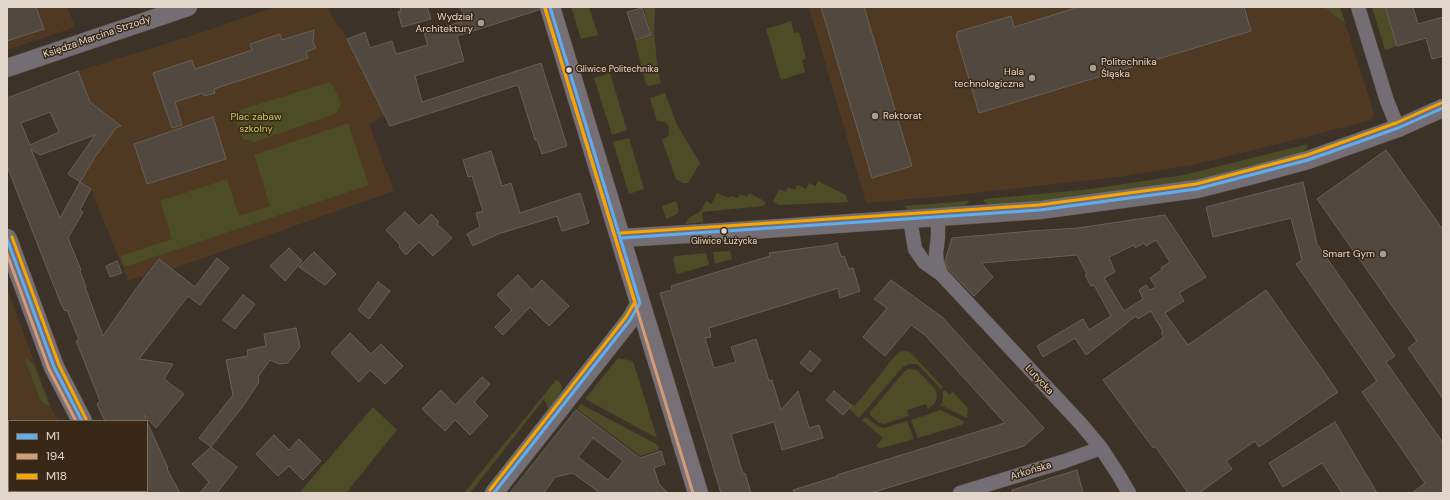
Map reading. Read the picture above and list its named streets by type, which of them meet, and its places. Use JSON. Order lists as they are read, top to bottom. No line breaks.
{"streets":{"street":["Księdza Marcina Strzody","Lutycka","Arkońska"]},"crossings":[["Lutycka","Arkońska"]],"parks":["Plac zabaw szkolny"],"places":["Wydział Architektury","Politechnika Śląska","Gliwice Politechnika","Hala technologiczna","Rektorat","Gliwice Łużycka","Smart Gym"],"lines":["transit line M1","transit line 194","transit line M18"],"legend":["M1","194","M18"]}
